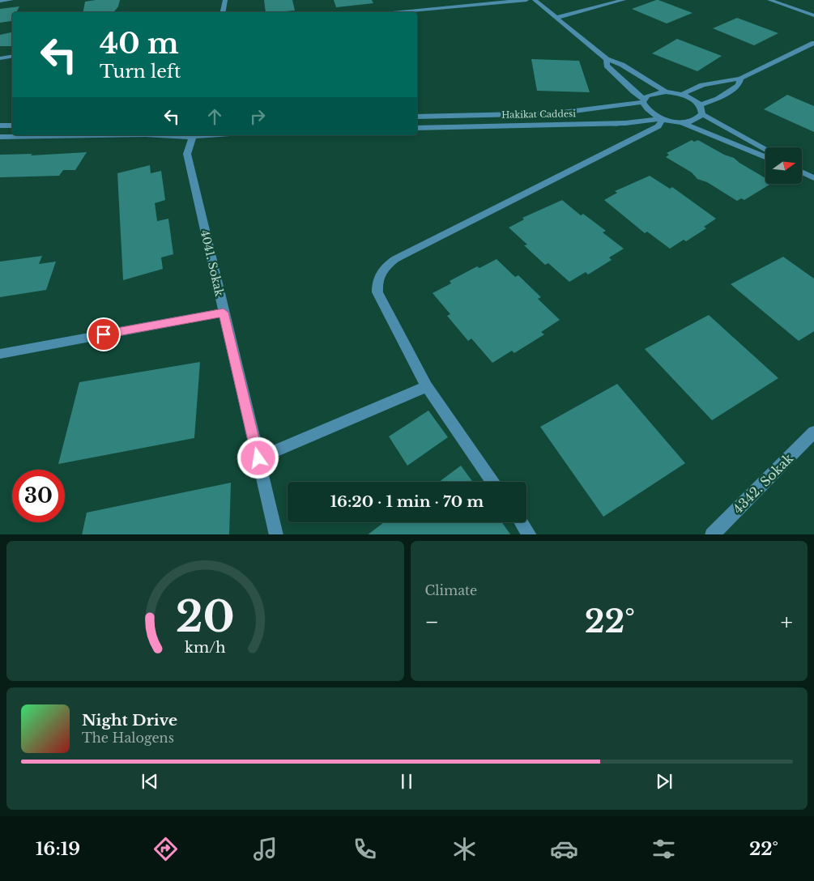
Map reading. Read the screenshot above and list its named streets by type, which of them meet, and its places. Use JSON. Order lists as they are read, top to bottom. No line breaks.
{"streets":{"street":["Hakikat Caddesi","4041. Sokak","4342. Sokak"]},"north":"right","page":{"turn":["40 m","Turn left"],"limit":"30","trip":"16:20 · 1 min · 70 m","tile":"Climate","heat":["−","22°","+"],"song":["Night Drive","The Halogens"],"tabs":["16:19","22°"],"gauge":["20","km/h"]}}
